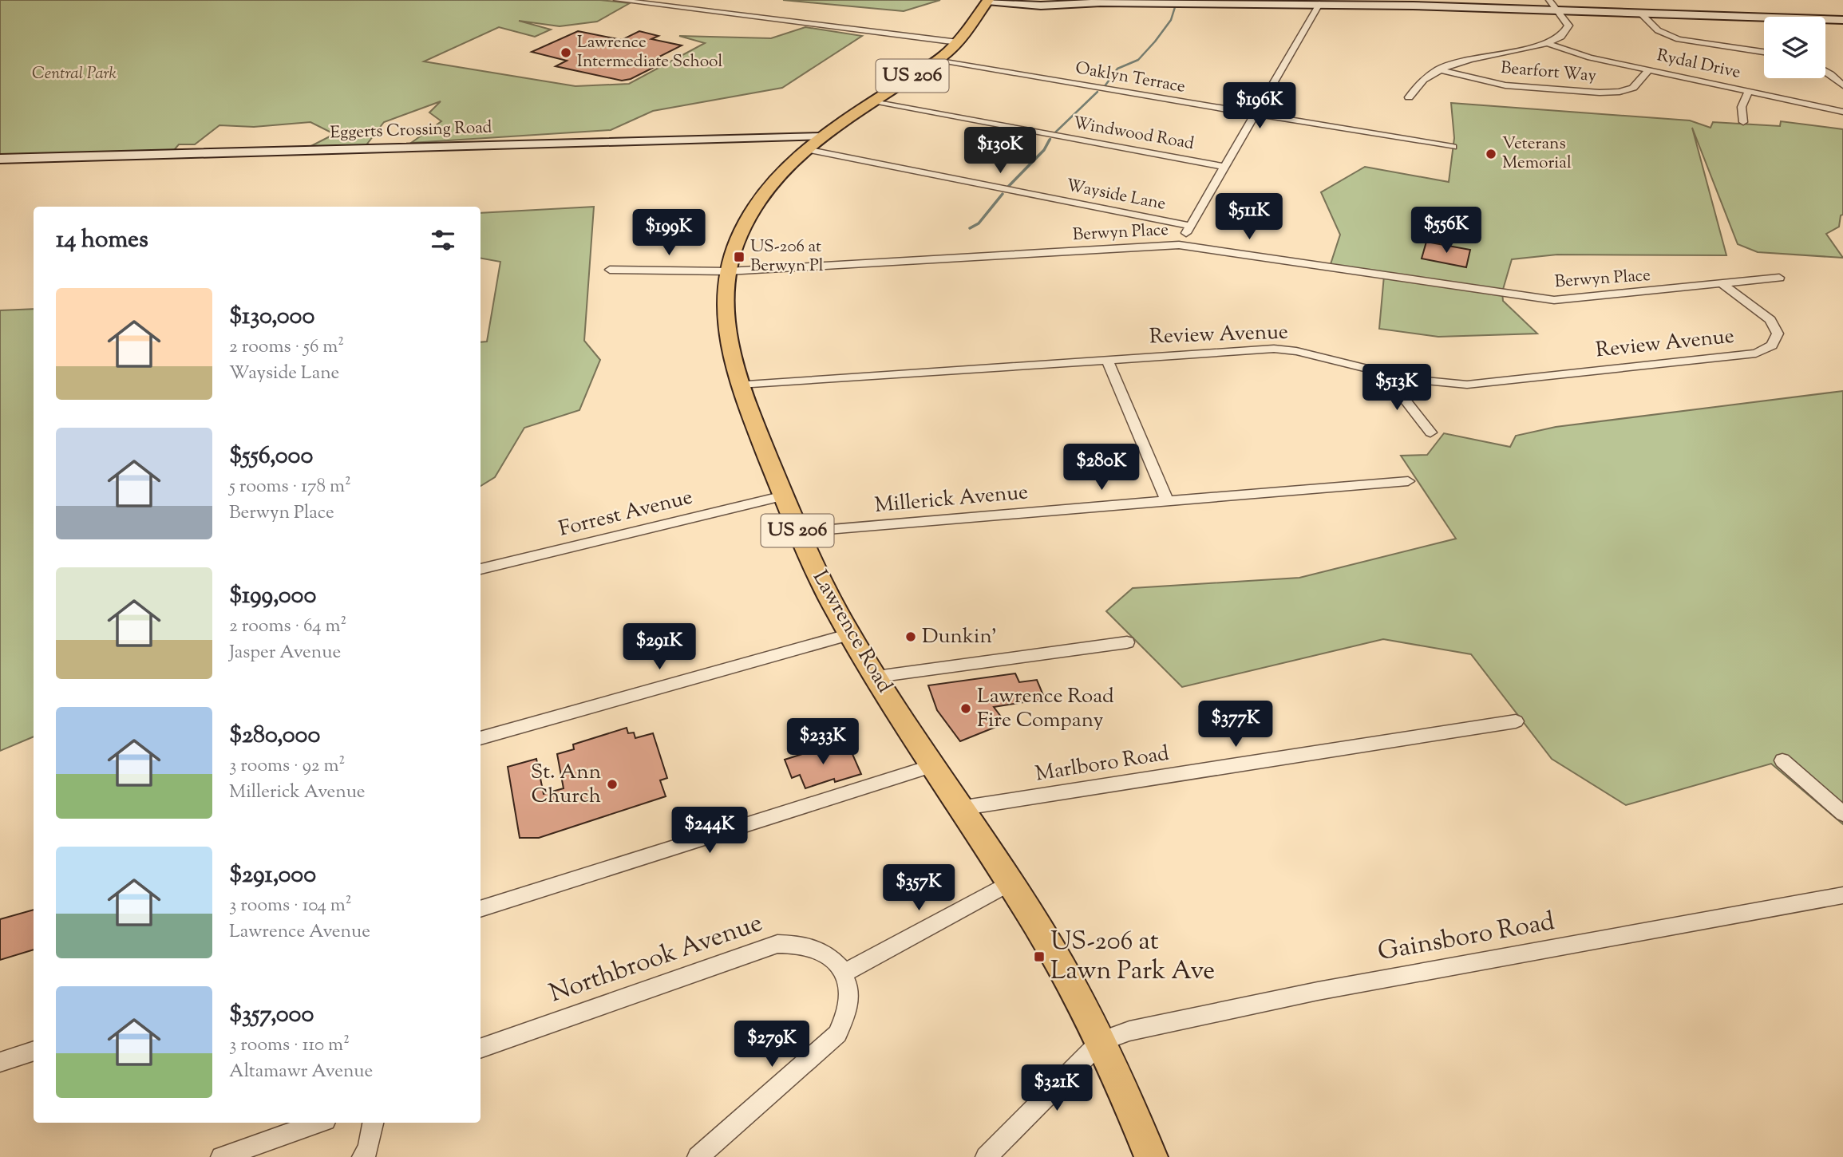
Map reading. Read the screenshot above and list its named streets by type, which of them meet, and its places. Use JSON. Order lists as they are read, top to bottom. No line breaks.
{"streets":{"main road":["US 206","Lawrence Road"],"street":["Rydal Drive","Bearfort Way","Oaklyn Terrace","Eggerts Crossing Road","Windwood Road","Wayside Lane","Berwyn Place","Review Avenue","Millerick Avenue","Forrest Avenue","Marlboro Road","Gainsboro Road","Northbrook Avenue"]},"crossings":[["Rydal Drive","Bearfort Way"],["Oaklyn Terrace","Lawrence Road"],["Eggerts Crossing Road","Wayside Lane"],["Eggerts Crossing Road","Lawrence Road"],["Windwood Road","Lawrence Road"],["Wayside Lane","Lawrence Road"],["Berwyn Place","Review Avenue"],["Berwyn Place","Lawrence Road"],["Review Avenue","Lawrence Road"],["Millerick Avenue","Lawrence Road"],["Forrest Avenue","Lawrence Road"],["Lawrence Road","Marlboro Road"],["Lawrence Road","Gainsboro Road"]],"parks":["Central Park"],"places":{"other":["Lawrence Intermediate School","Veterans Memorial","Dunkin'","Lawrence Road Fire Company","St. Ann Church"],"transit":["US-206 at Berwyn Pl","US-206 at Lawn Park Ave"]},"page":{"price":["$196K","$130K","$511K","$556K","$199K","$513K","$280K","$291K","$377K","$233K","$244K","$357K","$279K","$321K"],"heading":"14 homes","list":[{"name":"$130,000","note":"2 rooms · 56 m² · Wayside Lane"},{"name":"$556,000","note":"5 rooms · 178 m² · Berwyn Place"},{"name":"$199,000","note":"2 rooms · 64 m² · Jasper Avenue"},{"name":"$280,000","note":"3 rooms · 92 m² · Millerick Avenue"},{"name":"$291,000","note":"3 rooms · 104 m² · Lawrence Avenue"},{"name":"$357,000","note":"3 rooms · 110 m² · Altamawr Avenue"}]}}
